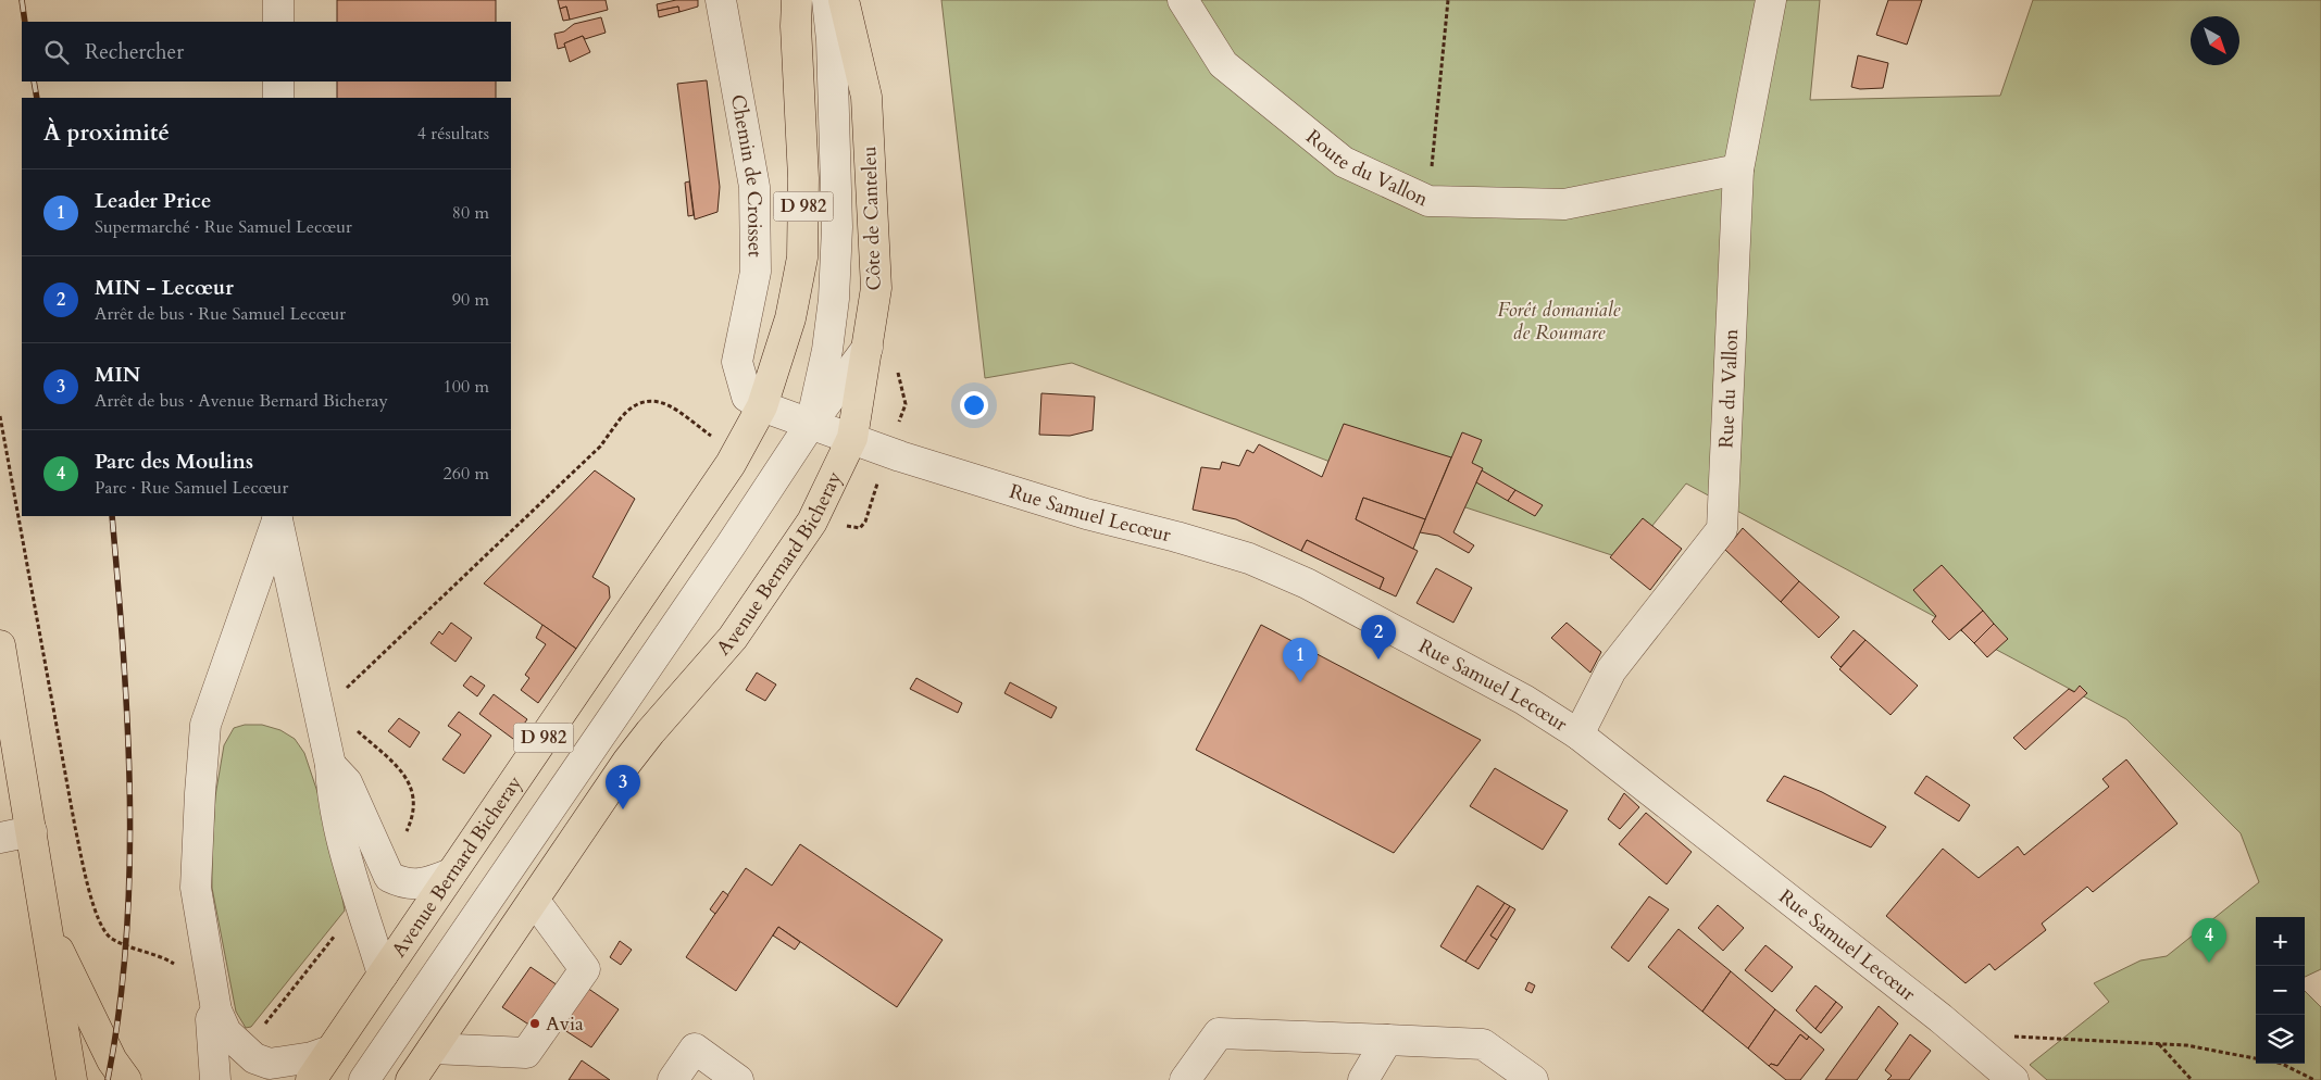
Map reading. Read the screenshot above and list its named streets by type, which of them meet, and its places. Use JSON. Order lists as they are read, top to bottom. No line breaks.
{"streets":{"main road":["D 982","Côte de Canteleu","Avenue Bernard Bicheray"],"street":["Route du Vallon","Chemin de Croisset","Rue du Vallon","Rue Samuel Lecœur"]},"crossings":[["Route du Vallon","Rue du Vallon"],["Chemin de Croisset","D 982"],["Chemin de Croisset","Rue Samuel Lecœur"],["Chemin de Croisset","Avenue Bernard Bicheray"],["D 982","Rue Samuel Lecœur"],["D 982","Avenue Bernard Bicheray"],["Côte de Canteleu","Rue Samuel Lecœur"],["Côte de Canteleu","Avenue Bernard Bicheray"],["Rue du Vallon","Rue Samuel Lecœur"],["Rue Samuel Lecœur","Avenue Bernard Bicheray"]],"parks":["Forêt domaniale de Roumare"],"places":["Avia"],"north":"bottom right","page":{"search":"Rechercher","heading":["À proximité","4 résultats"],"list":[{"mark":"1","name":"Leader Price","note":"Supermarché · Rue Samuel Lecœur","value":"80 m"},{"mark":"2","name":"MIN - Lecœur","note":"Arrêt de bus · Rue Samuel Lecœur","value":"90 m"},{"mark":"3","name":"MIN","note":"Arrêt de bus · Avenue Bernard Bicheray","value":"100 m"},{"mark":"4","name":"Parc des Moulins","note":"Parc · Rue Samuel Lecœur","value":"260 m"}],"pins":["2","1","3","4"],"map_buttons":["+","−"]}}
